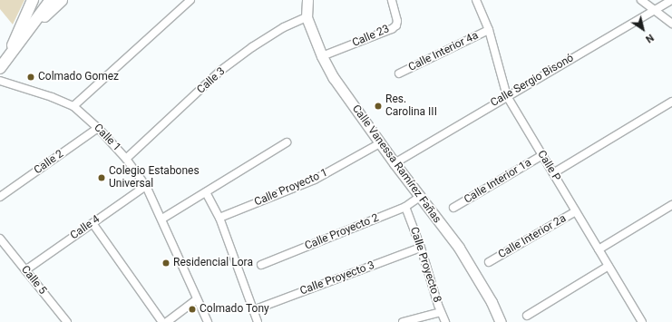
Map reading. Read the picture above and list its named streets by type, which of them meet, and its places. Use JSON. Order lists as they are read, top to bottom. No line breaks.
{"streets":{"street":["Calle 23","Calle Interior 4a","Calle 3","Calle Sergio Bisonó","Calle 1","Calle 2","Calle Vanessa Ramírez Fañas","Calle P","Calle Interior 1a","Calle Proyecto 1","Calle 4","Calle Proyecto 2","Calle Interior 2a","Calle Proyecto 8","Calle Proyecto 3","Calle 5"]},"crossings":[["Calle 23","Calle Vanessa Ramírez Fañas"],["Calle Interior 4a","Calle P"],["Calle 3","Calle 1"],["Calle 3","Calle Vanessa Ramírez Fañas"],["Calle Sergio Bisonó","Calle Vanessa Ramírez Fañas"],["Calle Sergio Bisonó","Calle P"],["Calle 1","Calle 2"],["Calle 1","Calle 4"],["Calle Vanessa Ramírez Fañas","Calle Proyecto 1"],["Calle Vanessa Ramírez Fañas","Calle Proyecto 2"],["Calle P","Calle Interior 1a"],["Calle P","Calle Interior 2a"],["Calle 4","Calle 5"],["Calle Proyecto 2","Calle Proyecto 8"],["Calle Proyecto 8","Calle Proyecto 3"]],"places":["Colmado Gomez","Res. Carolina III","Colegio Estabones Universal","Residencial Lora","Colmado Tony"],"north":"bottom right"}
